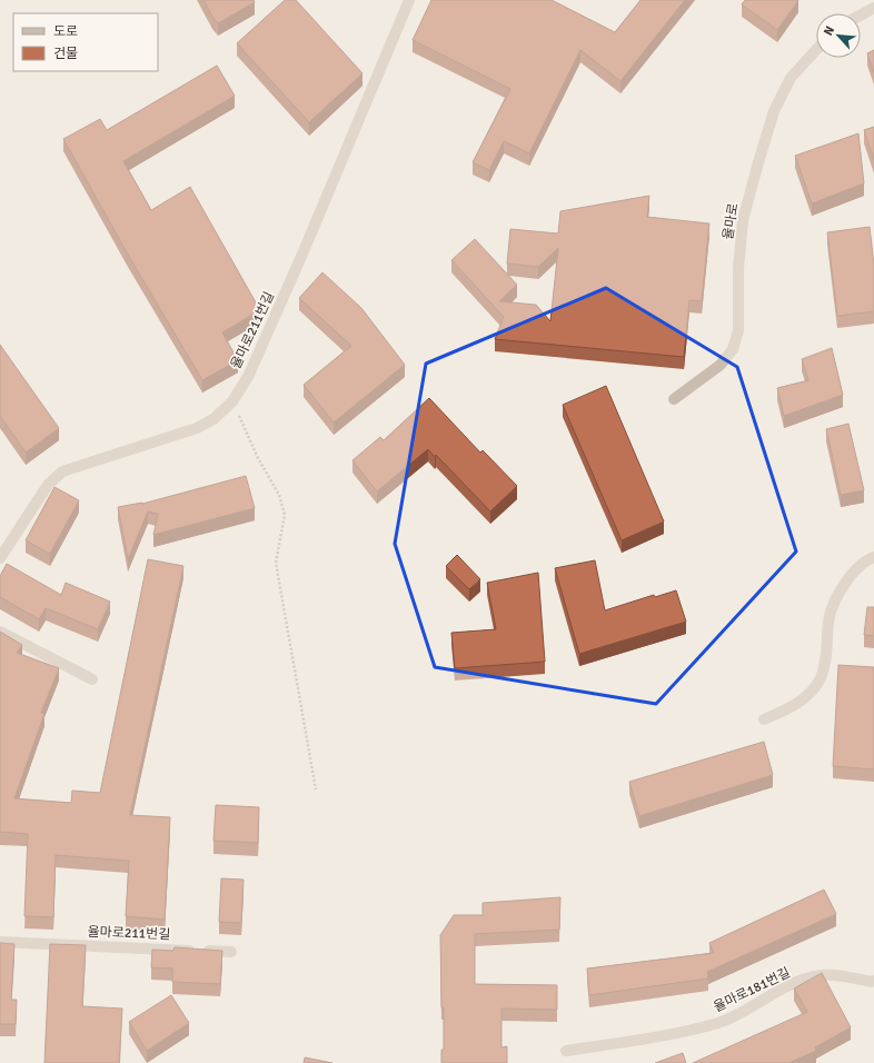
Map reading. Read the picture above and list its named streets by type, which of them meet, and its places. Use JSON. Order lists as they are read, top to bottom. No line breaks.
{"streets":{"lane":["율마로","율마로211번길","율마로181번길"]},"legend":["도로","건물"],"north":"top left"}
